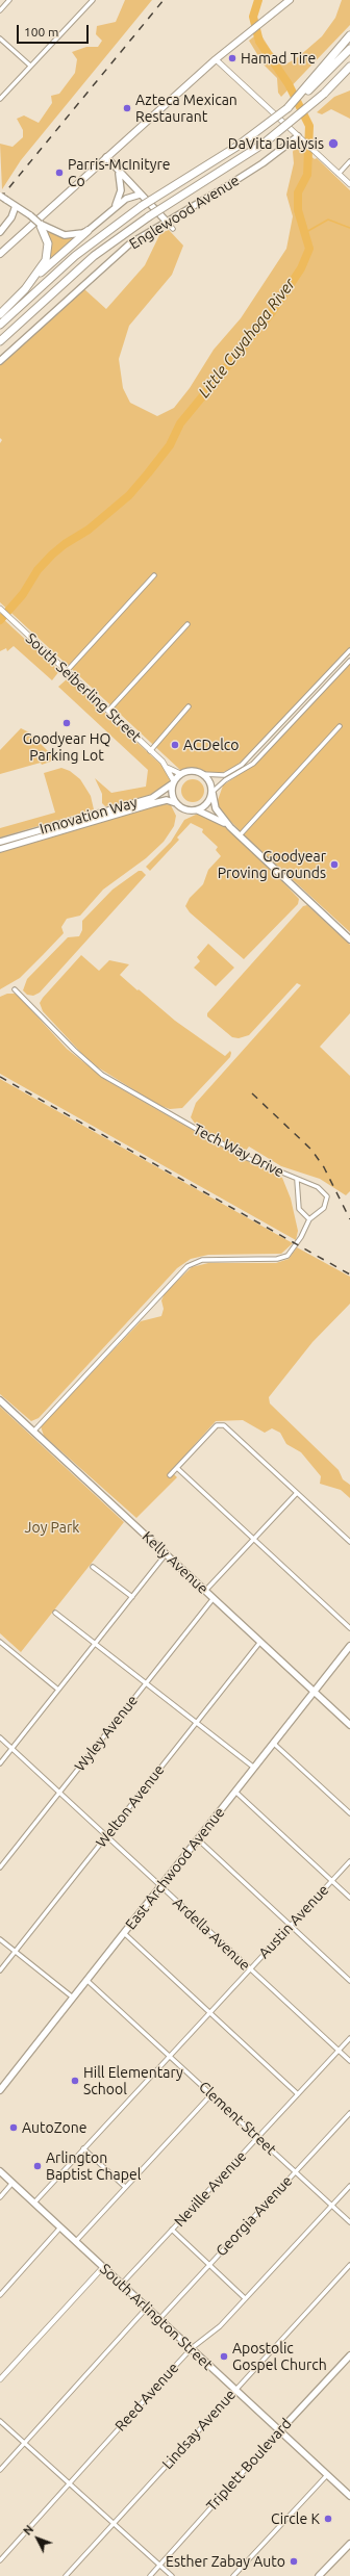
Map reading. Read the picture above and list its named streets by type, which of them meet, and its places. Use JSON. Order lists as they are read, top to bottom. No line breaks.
{"streets":{"main road":["Englewood Avenue","Innovation Way","Kelly Avenue","East Archwood Avenue","South Arlington Street","Triplett Boulevard"],"street":["South Seiberling Street","Tech Way Drive","Wyley Avenue","Welton Avenue","Austin Avenue","Ardella Avenue","Clement Street","Neville Avenue","Georgia Avenue","Reed Avenue","Lindsay Avenue"]},"crossings":[["South Seiberling Street","Innovation Way"],["Tech Way Drive","Kelly Avenue"],["Kelly Avenue","Wyley Avenue"],["Kelly Avenue","Welton Avenue"],["Kelly Avenue","East Archwood Avenue"],["Wyley Avenue","Ardella Avenue"],["Welton Avenue","Ardella Avenue"],["East Archwood Avenue","Ardella Avenue"],["East Archwood Avenue","Clement Street"],["Austin Avenue","Ardella Avenue"],["Austin Avenue","Clement Street"],["Austin Avenue","South Arlington Street"],["Ardella Avenue","Neville Avenue"],["Clement Street","Neville Avenue"],["Clement Street","Georgia Avenue"],["Clement Street","Reed Avenue"],["Neville Avenue","South Arlington Street"],["Georgia Avenue","South Arlington Street"],["South Arlington Street","Reed Avenue"],["South Arlington Street","Lindsay Avenue"],["South Arlington Street","Triplett Boulevard"]],"water":["Little Cuyahoga River"],"parks":["Joy Park"],"places":["Hamad Tire","Azteca Mexican Restaurant","DaVita Dialysis","Parris-McInityre Co","Goodyear HQ Parking Lot","ACDelco","Goodyear Proving Grounds","Hill Elementary School","AutoZone","Arlington Baptist Chapel","Apostolic Gospel Church","Circle K","Esther Zabay Auto"],"scale_bar":"100 m","north":"top left"}
